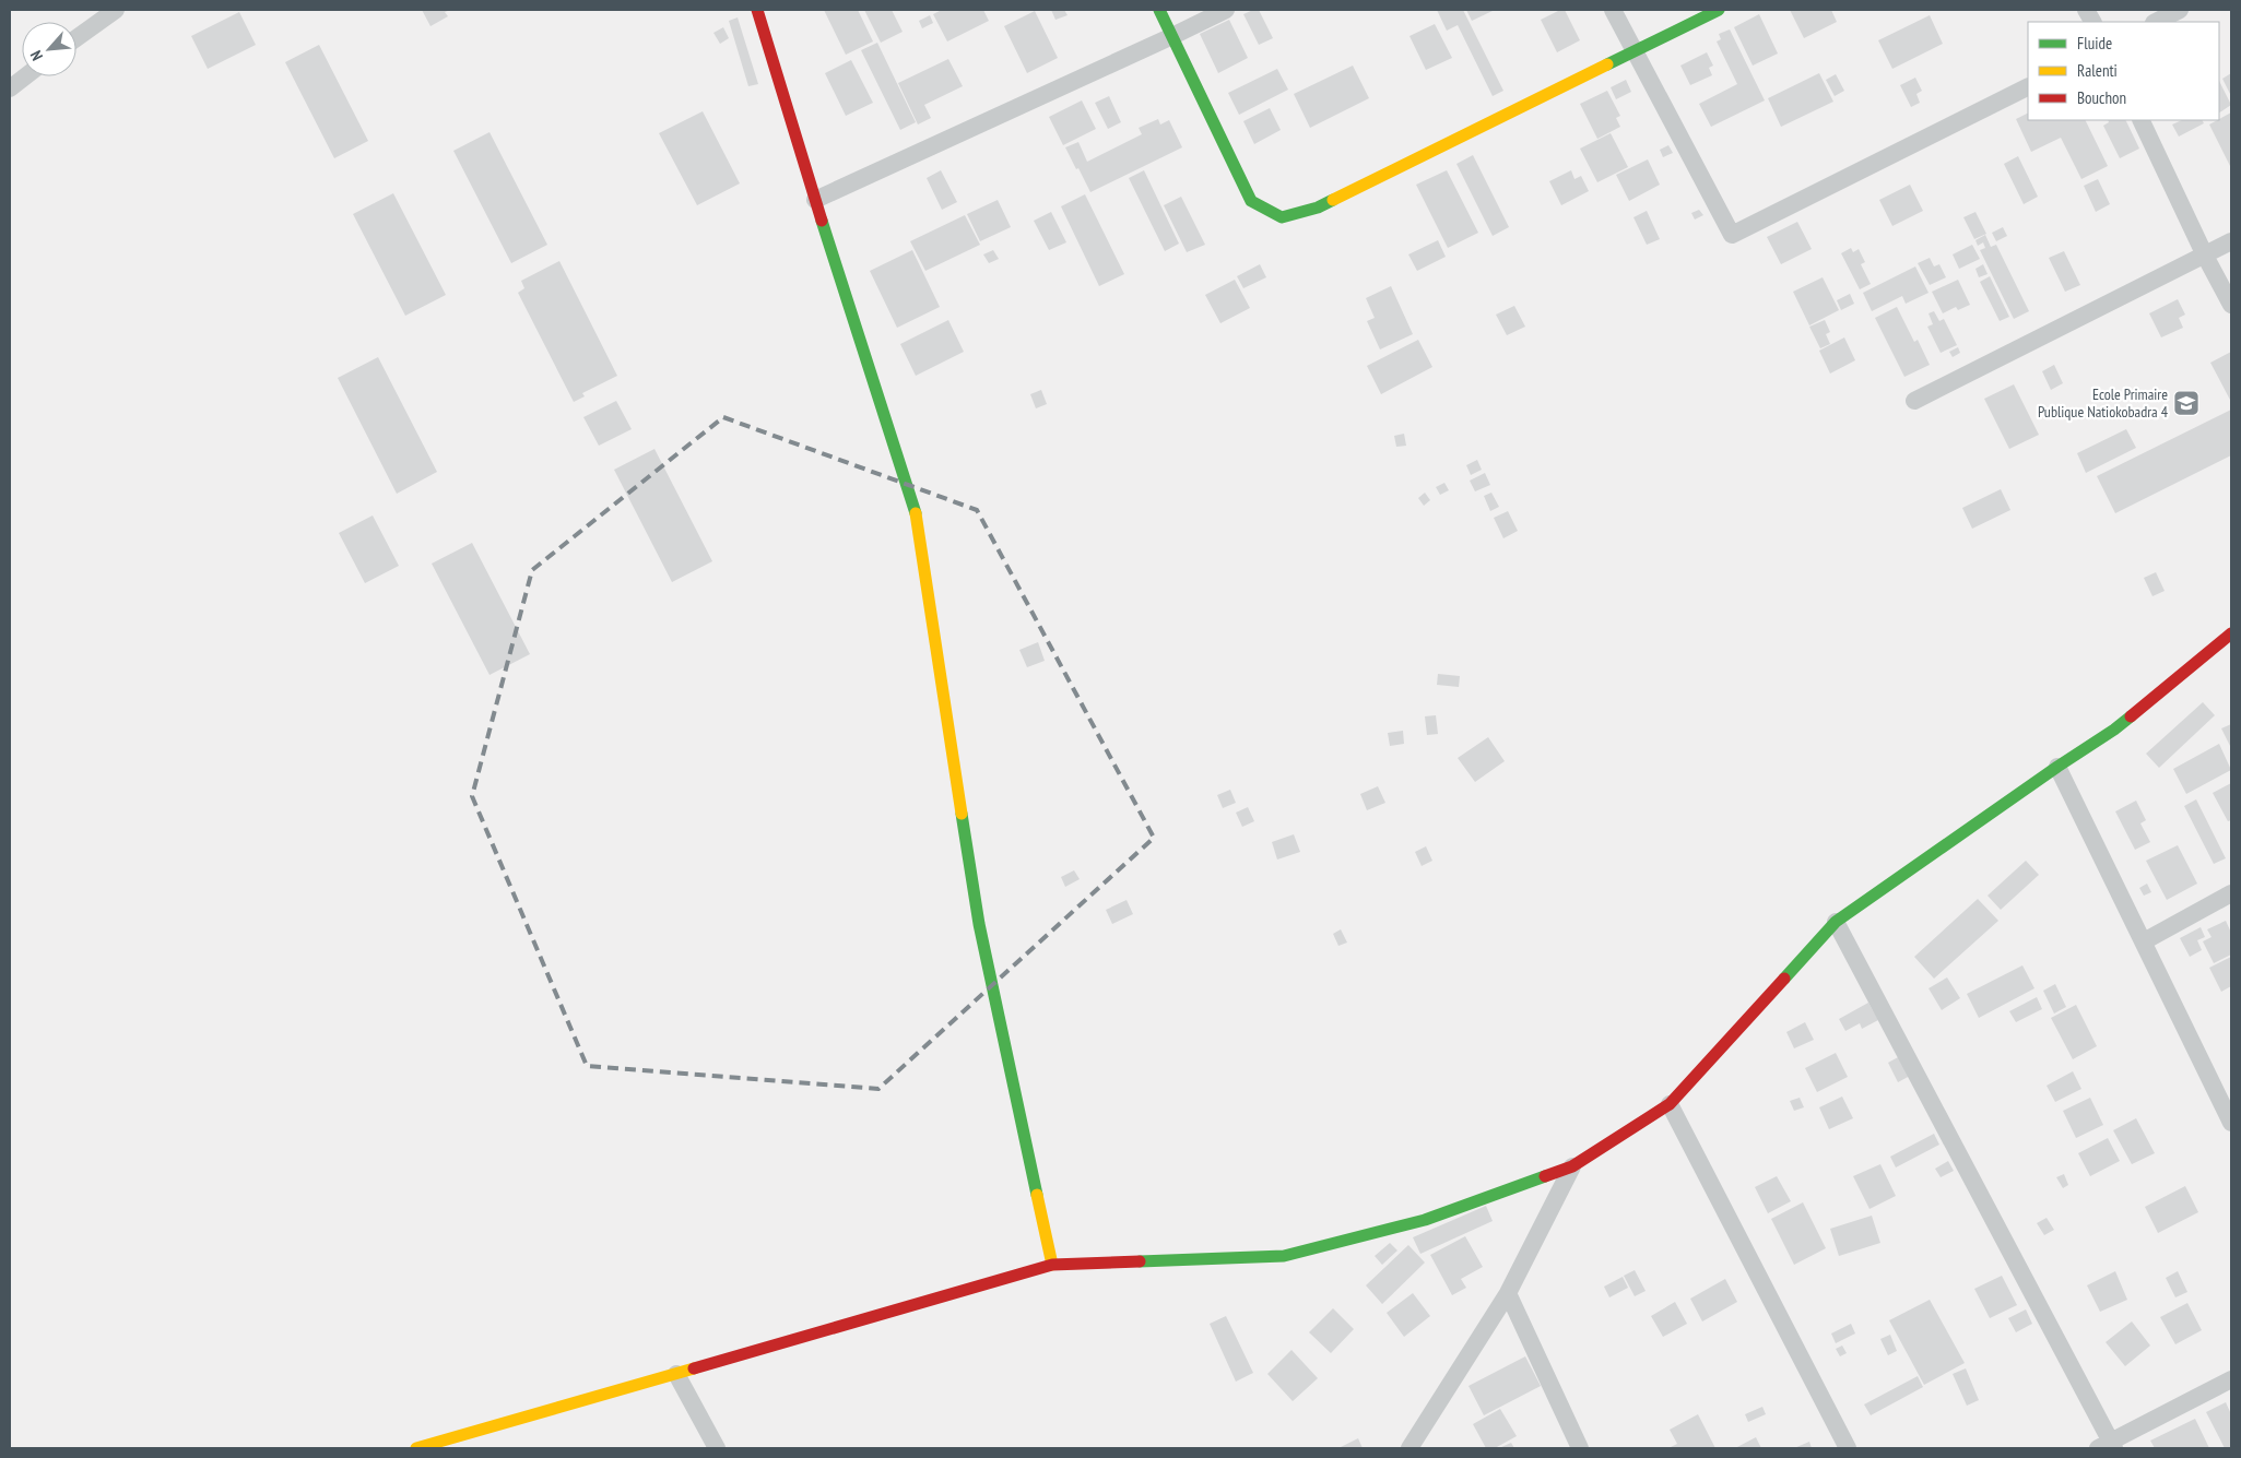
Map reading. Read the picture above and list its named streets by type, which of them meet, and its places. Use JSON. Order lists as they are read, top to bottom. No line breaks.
{"places":{"school or university":["Ecole Primaire Publique Natiokobadra 4"]},"legend":["Fluide","Ralenti","Bouchon"],"north":"bottom left"}
